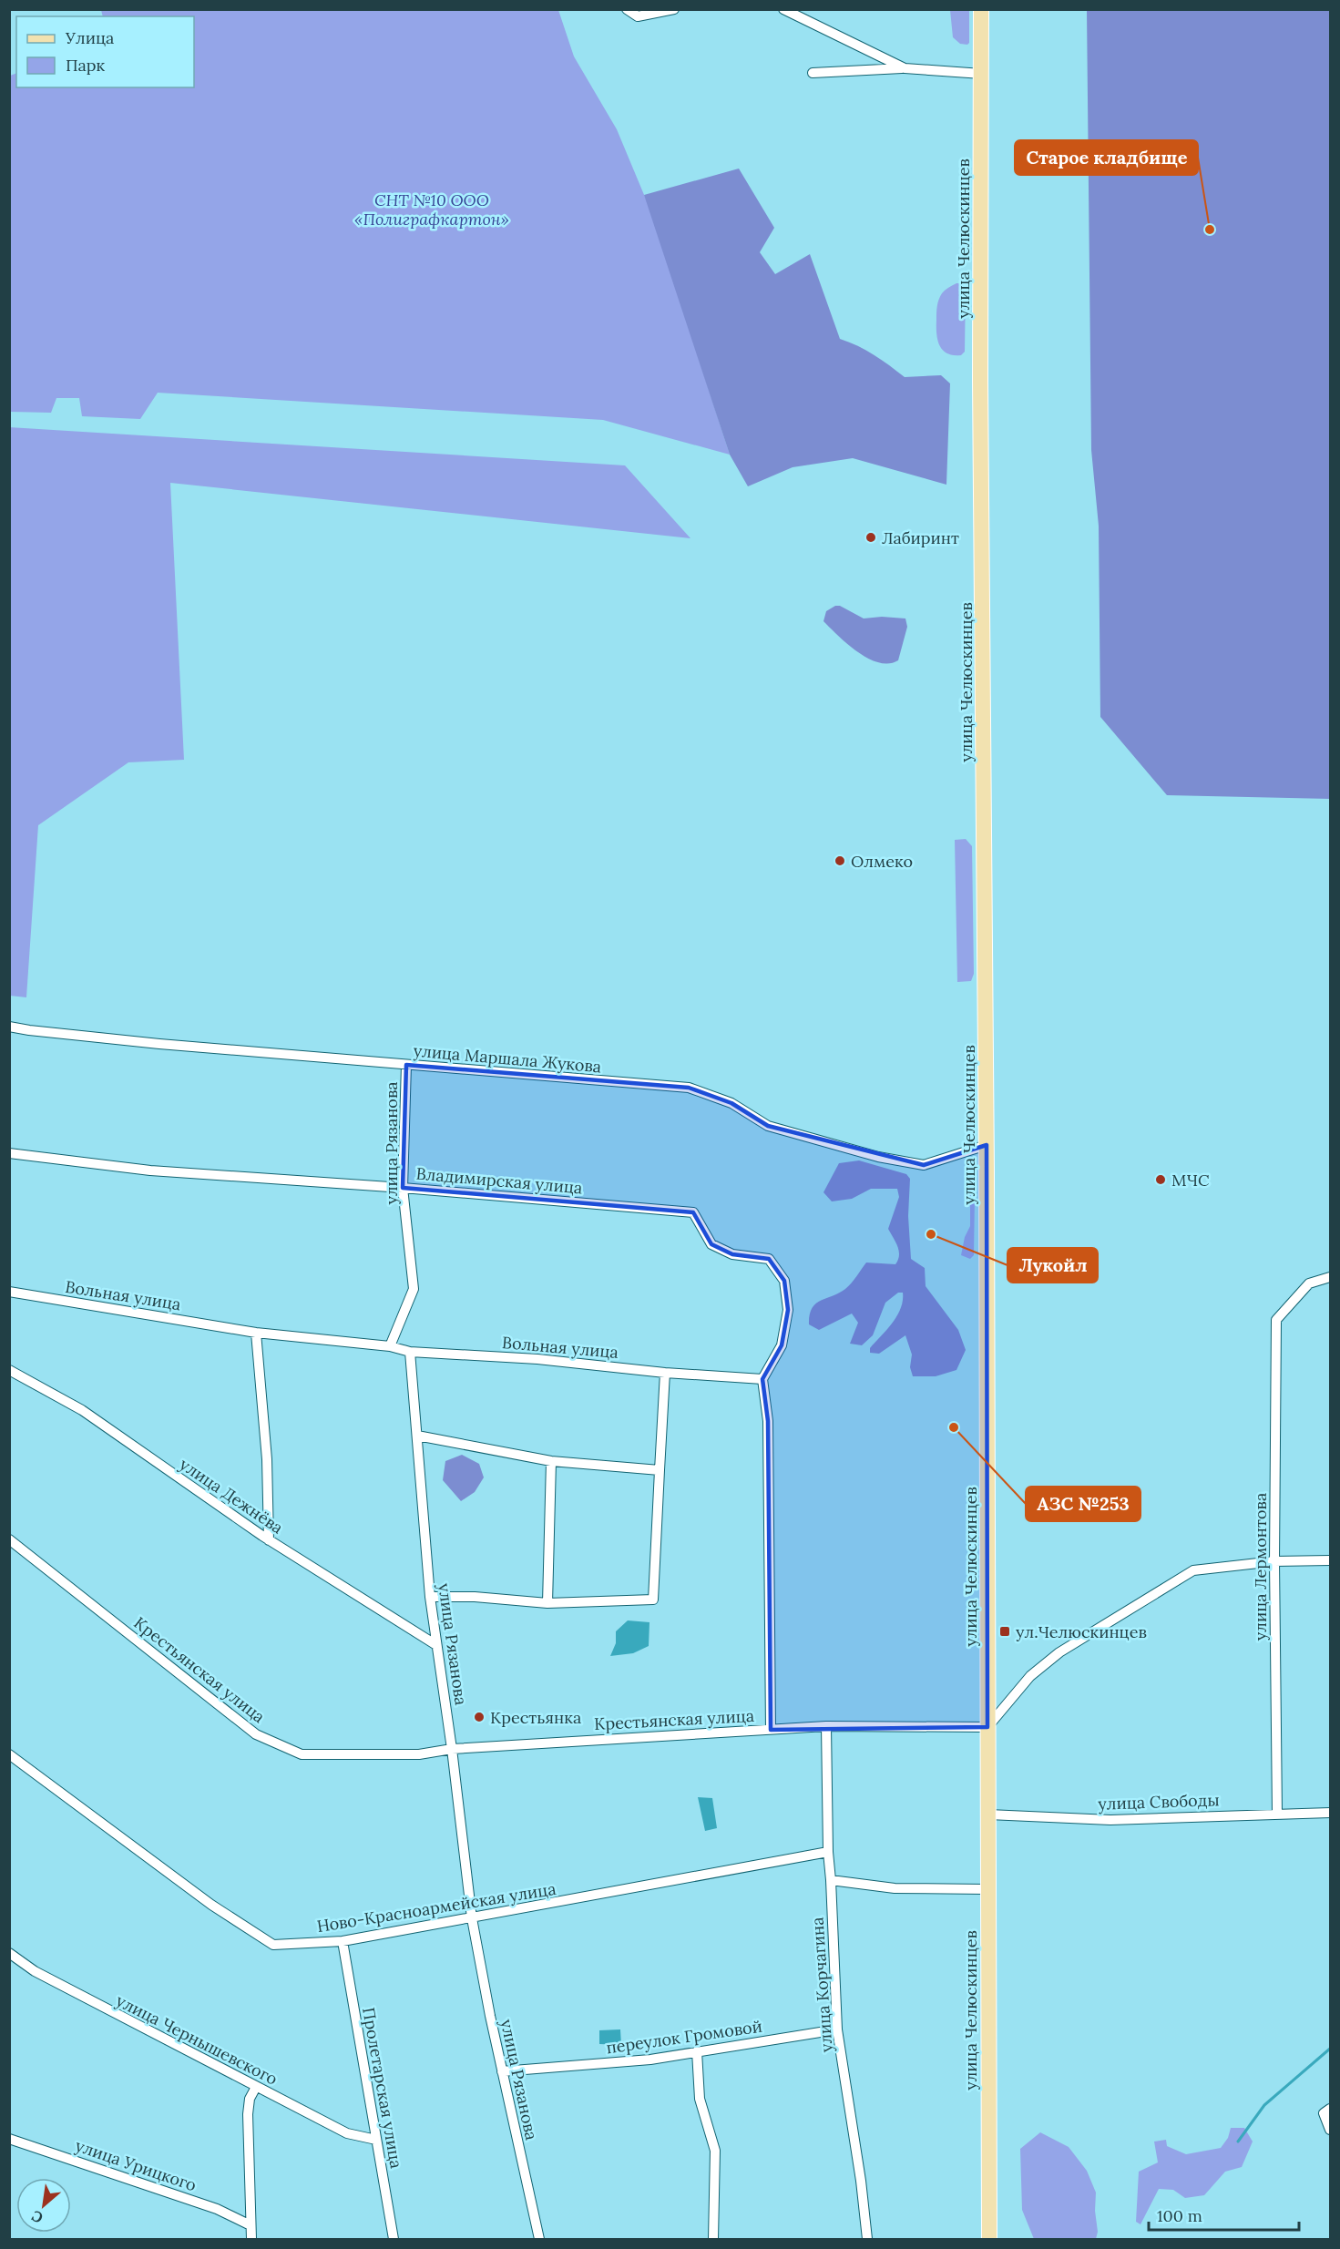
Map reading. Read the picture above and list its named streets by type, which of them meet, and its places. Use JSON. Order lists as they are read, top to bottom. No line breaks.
{"streets":{"main road":["улица Челюскинцев"],"street":["улица Маршала Жукова","улица Рязанова","Владимирская улица","Вольная улица","улица Дежнёва","улица Лермонтова","Крестьянская улица","улица Свободы","Ново-Красноармейская улица","улица Корчагина","переулок Громовой","улица Чернышевского","Пролетарская улица","улица Урицкого"]},"crossings":[["улица Челюскинцев","улица Маршала Жукова"],["улица Челюскинцев","Крестьянская улица"],["улица Челюскинцев","улица Свободы"],["улица Маршала Жукова","улица Рязанова"],["улица Рязанова","Владимирская улица"],["улица Рязанова","Вольная улица"],["улица Рязанова","улица Дежнёва"],["улица Рязанова","Крестьянская улица"],["улица Рязанова","Ново-Красноармейская улица"],["улица Рязанова","переулок Громовой"],["Владимирская улица","Вольная улица"],["улица Лермонтова","улица Свободы"],["Крестьянская улица","улица Корчагина"],["Ново-Красноармейская улица","улица Корчагина"],["Ново-Красноармейская улица","Пролетарская улица"],["улица Корчагина","переулок Громовой"],["улица Чернышевского","Пролетарская улица"]],"parks":["СНТ №10 ООО «Полиграфкартон»"],"places":{"other":["Старое кладбище","Лабиринт","Олмеко","МЧС","Лукойл","АЗС №253","Крестьянка"],"transit":["ул.Челюскинцев"]},"legend":["Улица","Парк"],"scale_bar":"100 m","north":"bottom left"}
